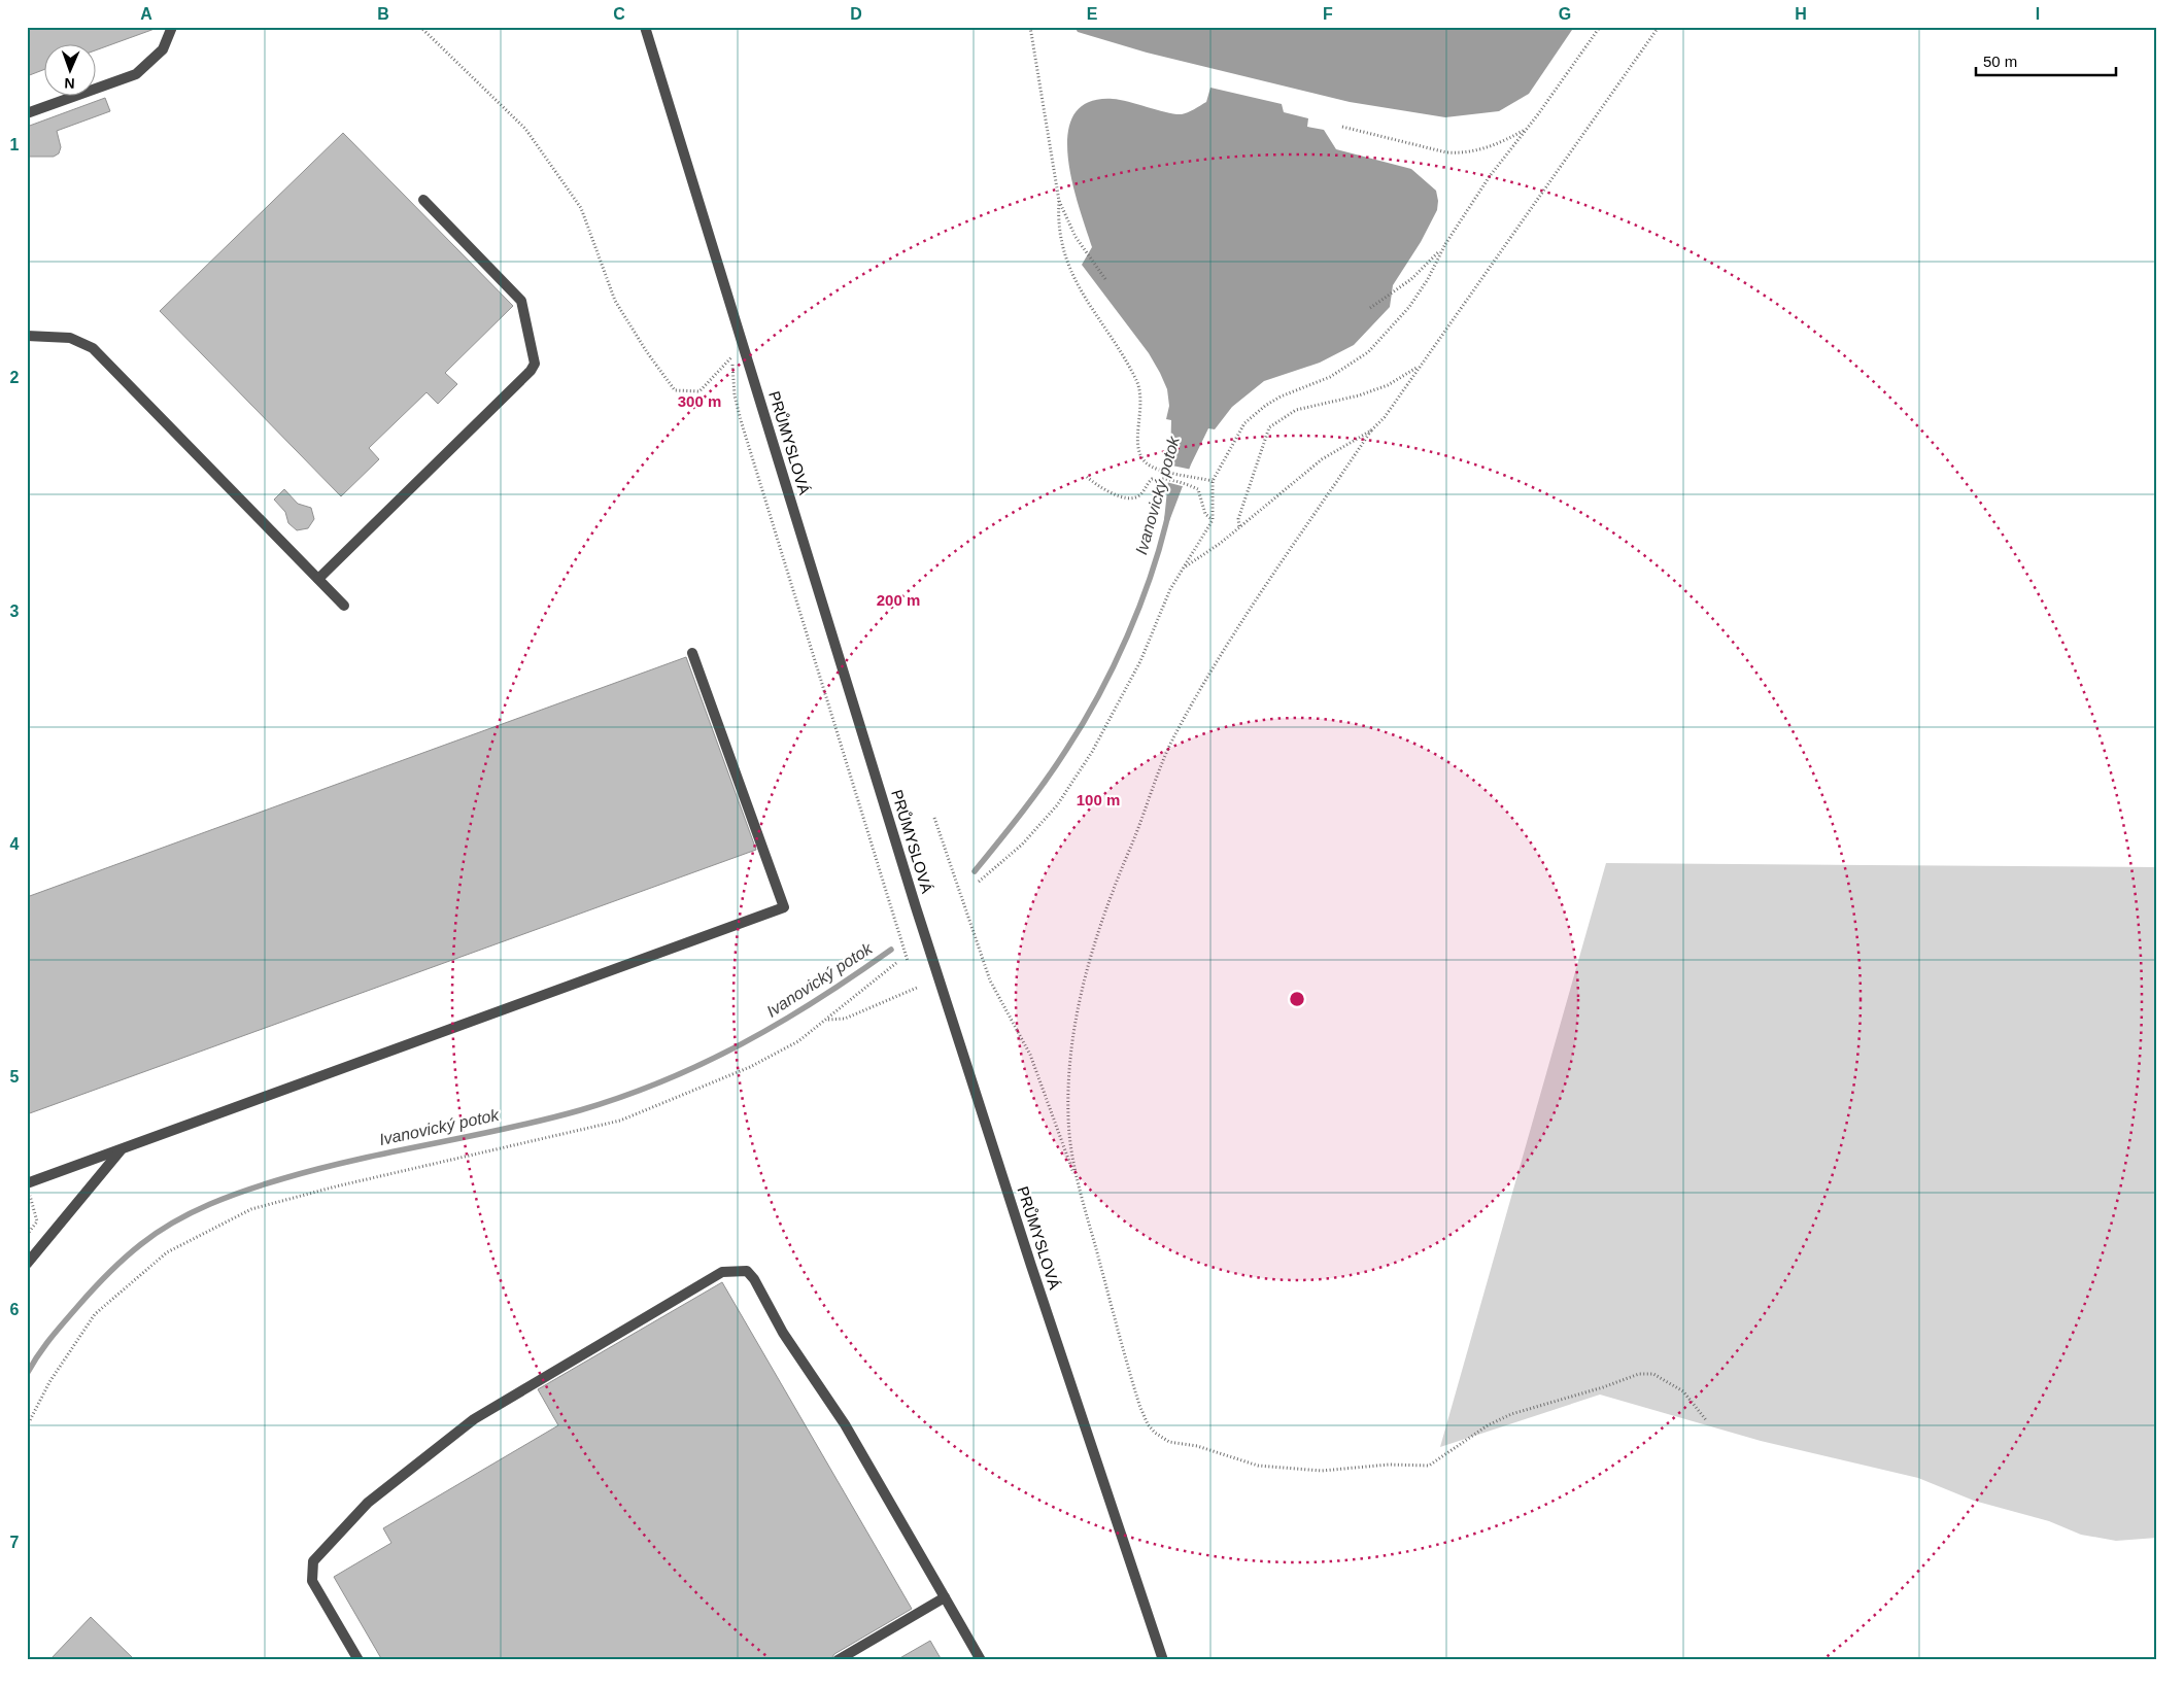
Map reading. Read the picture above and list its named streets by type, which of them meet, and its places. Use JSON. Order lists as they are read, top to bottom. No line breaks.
{"streets":{"street":["PRŮMYSLOVÁ"]},"water":["Ivanovický potok"],"scale_bar":"50 m","north":"bottom","grid":{"columns":["A","B","C","D","E","F","G","H","I"],"rows":["1","2","3","4","5","6","7"]},"rings":["300 m","200 m","100 m"]}
